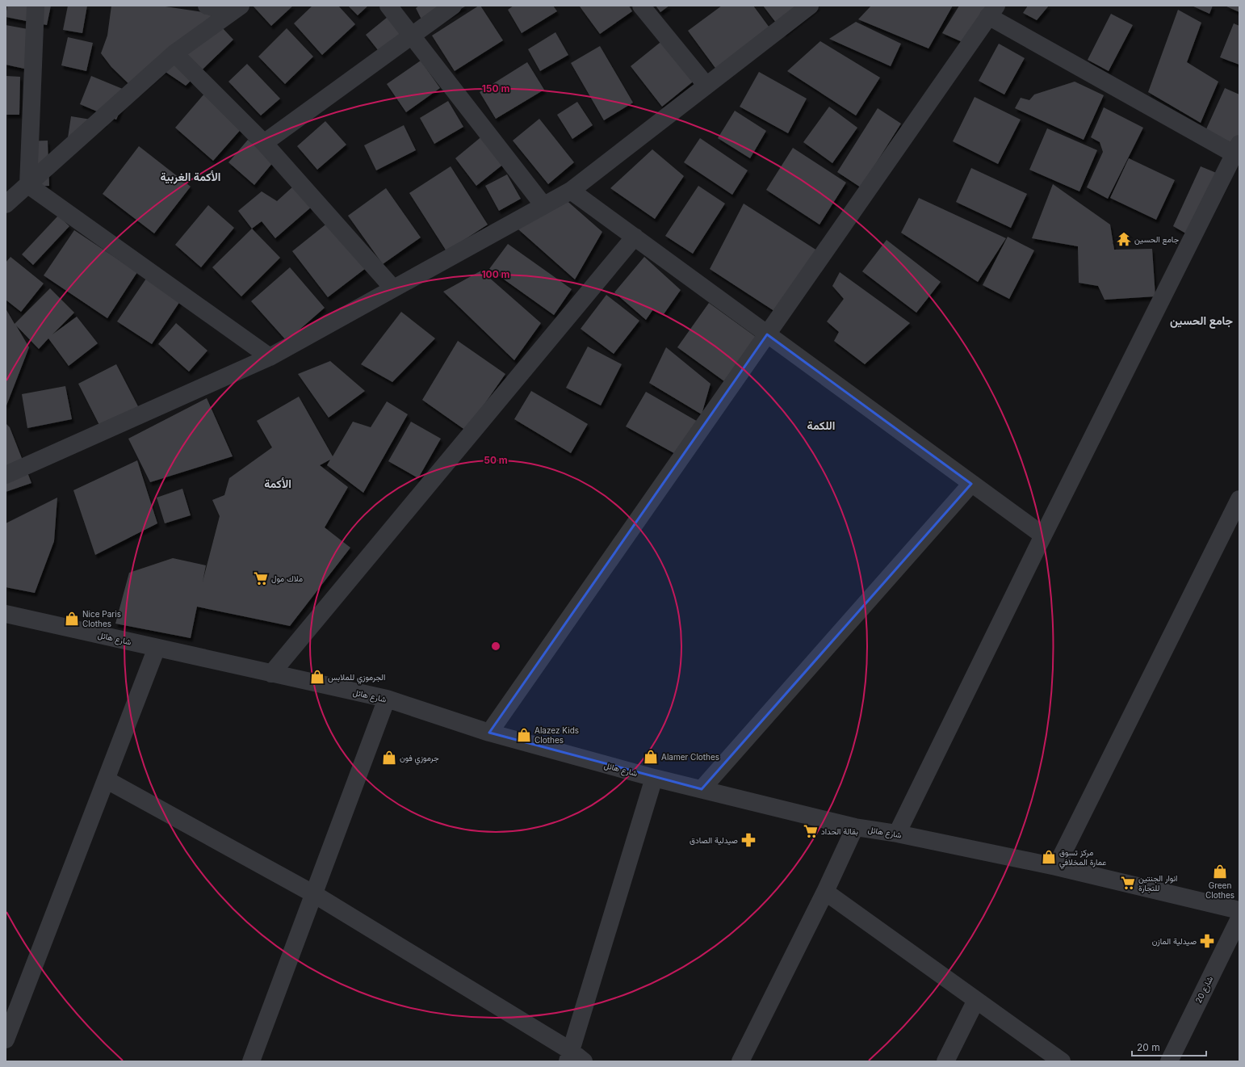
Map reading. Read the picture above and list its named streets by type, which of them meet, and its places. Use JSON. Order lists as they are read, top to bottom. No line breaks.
{"streets":{"street":["شارع هائل","شارع 20"]},"districts":["الأكمة الغربية","جامع الحسين","اللكمة","الأكمة"],"places":{"temple":["جامع الحسين"],"supermarket":["ملاك مول","بقالة الحداد","انوار الجنتين للتجارة"],"shop":["Nice Paris Clothes","الجرموزي للملابس","Alazez Kids Clothes","Alamer Clothes","جرموزي فون","مركز تسوق عمارة المخلافي","Green Clothes"],"pharmacy":["صيدلية الصادق","صيدلية المازن"]},"scale_bar":"20 m","rings":["150 m","100 m","50 m"]}
